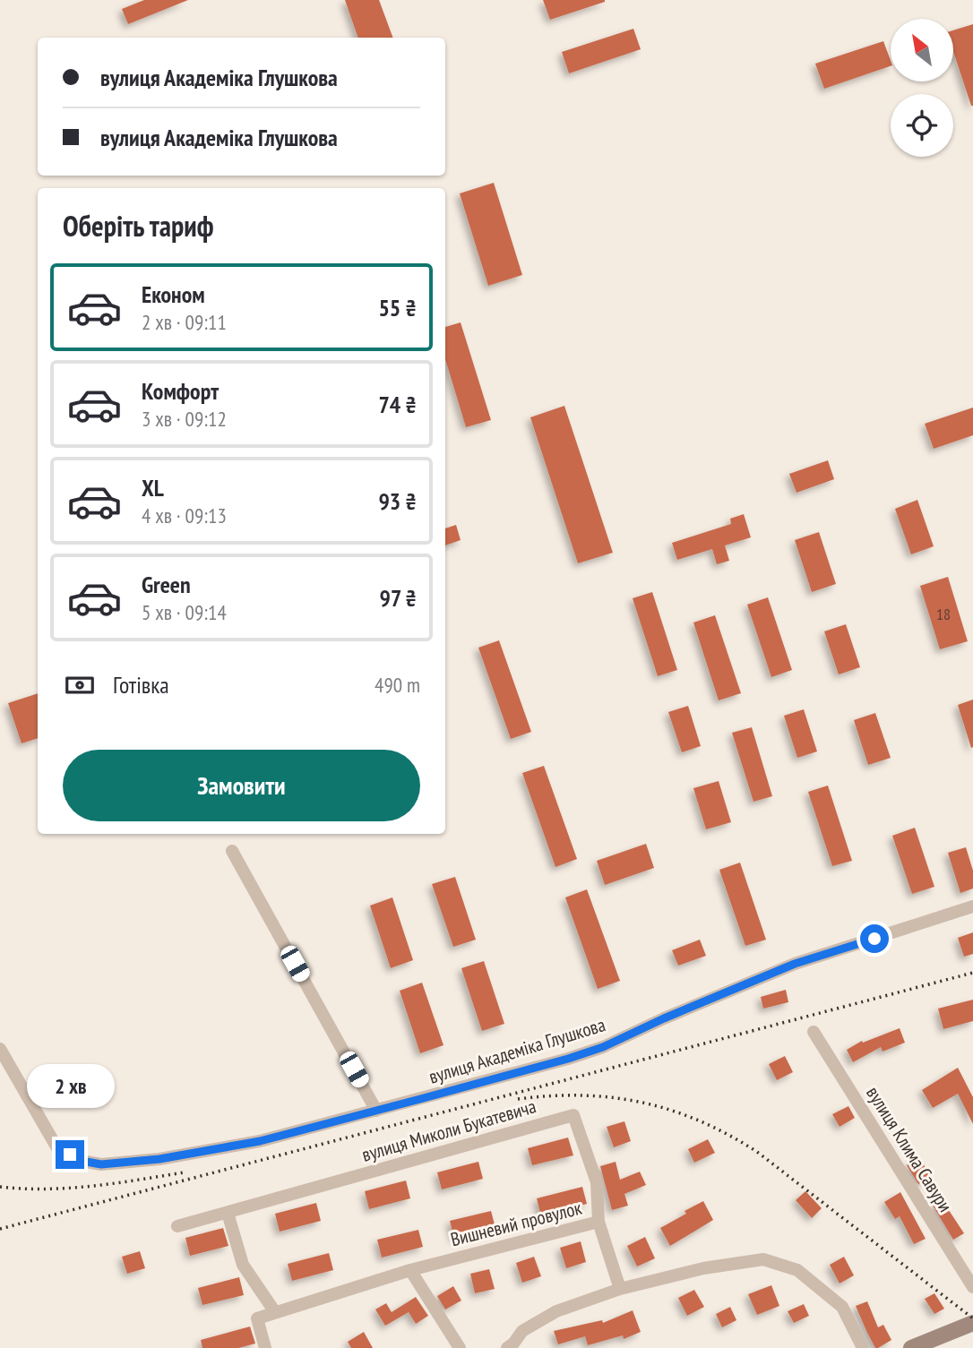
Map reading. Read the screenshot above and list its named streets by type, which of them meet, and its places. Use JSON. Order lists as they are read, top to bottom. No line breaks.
{"streets":{"street":["вулиця Академіка Глушкова","вулиця Миколи Букатевича","вулиця Клима Савури","Вишневий провулок"]},"crossings":[["вулиця Миколи Букатевича","Вишневий провулок"]],"house_numbers":["18"],"north":"top left","page":{"banner":["вулиця Академіка Глушкова","вулиця Академіка Глушкова"],"heading":"Оберіть тариф","list":[{"name":"Економ","note":"2 хв · 09:11","value":"55 ₴"},{"name":"Комфорт","note":"3 хв · 09:12","value":"74 ₴"},{"name":"XL","note":"4 хв · 09:13","value":"93 ₴"},{"name":"Green","note":"5 хв · 09:14","value":"97 ₴"}],"pay":["Готівка","490 m"],"buttons":"Замовити","bubble":"2 хв"}}
